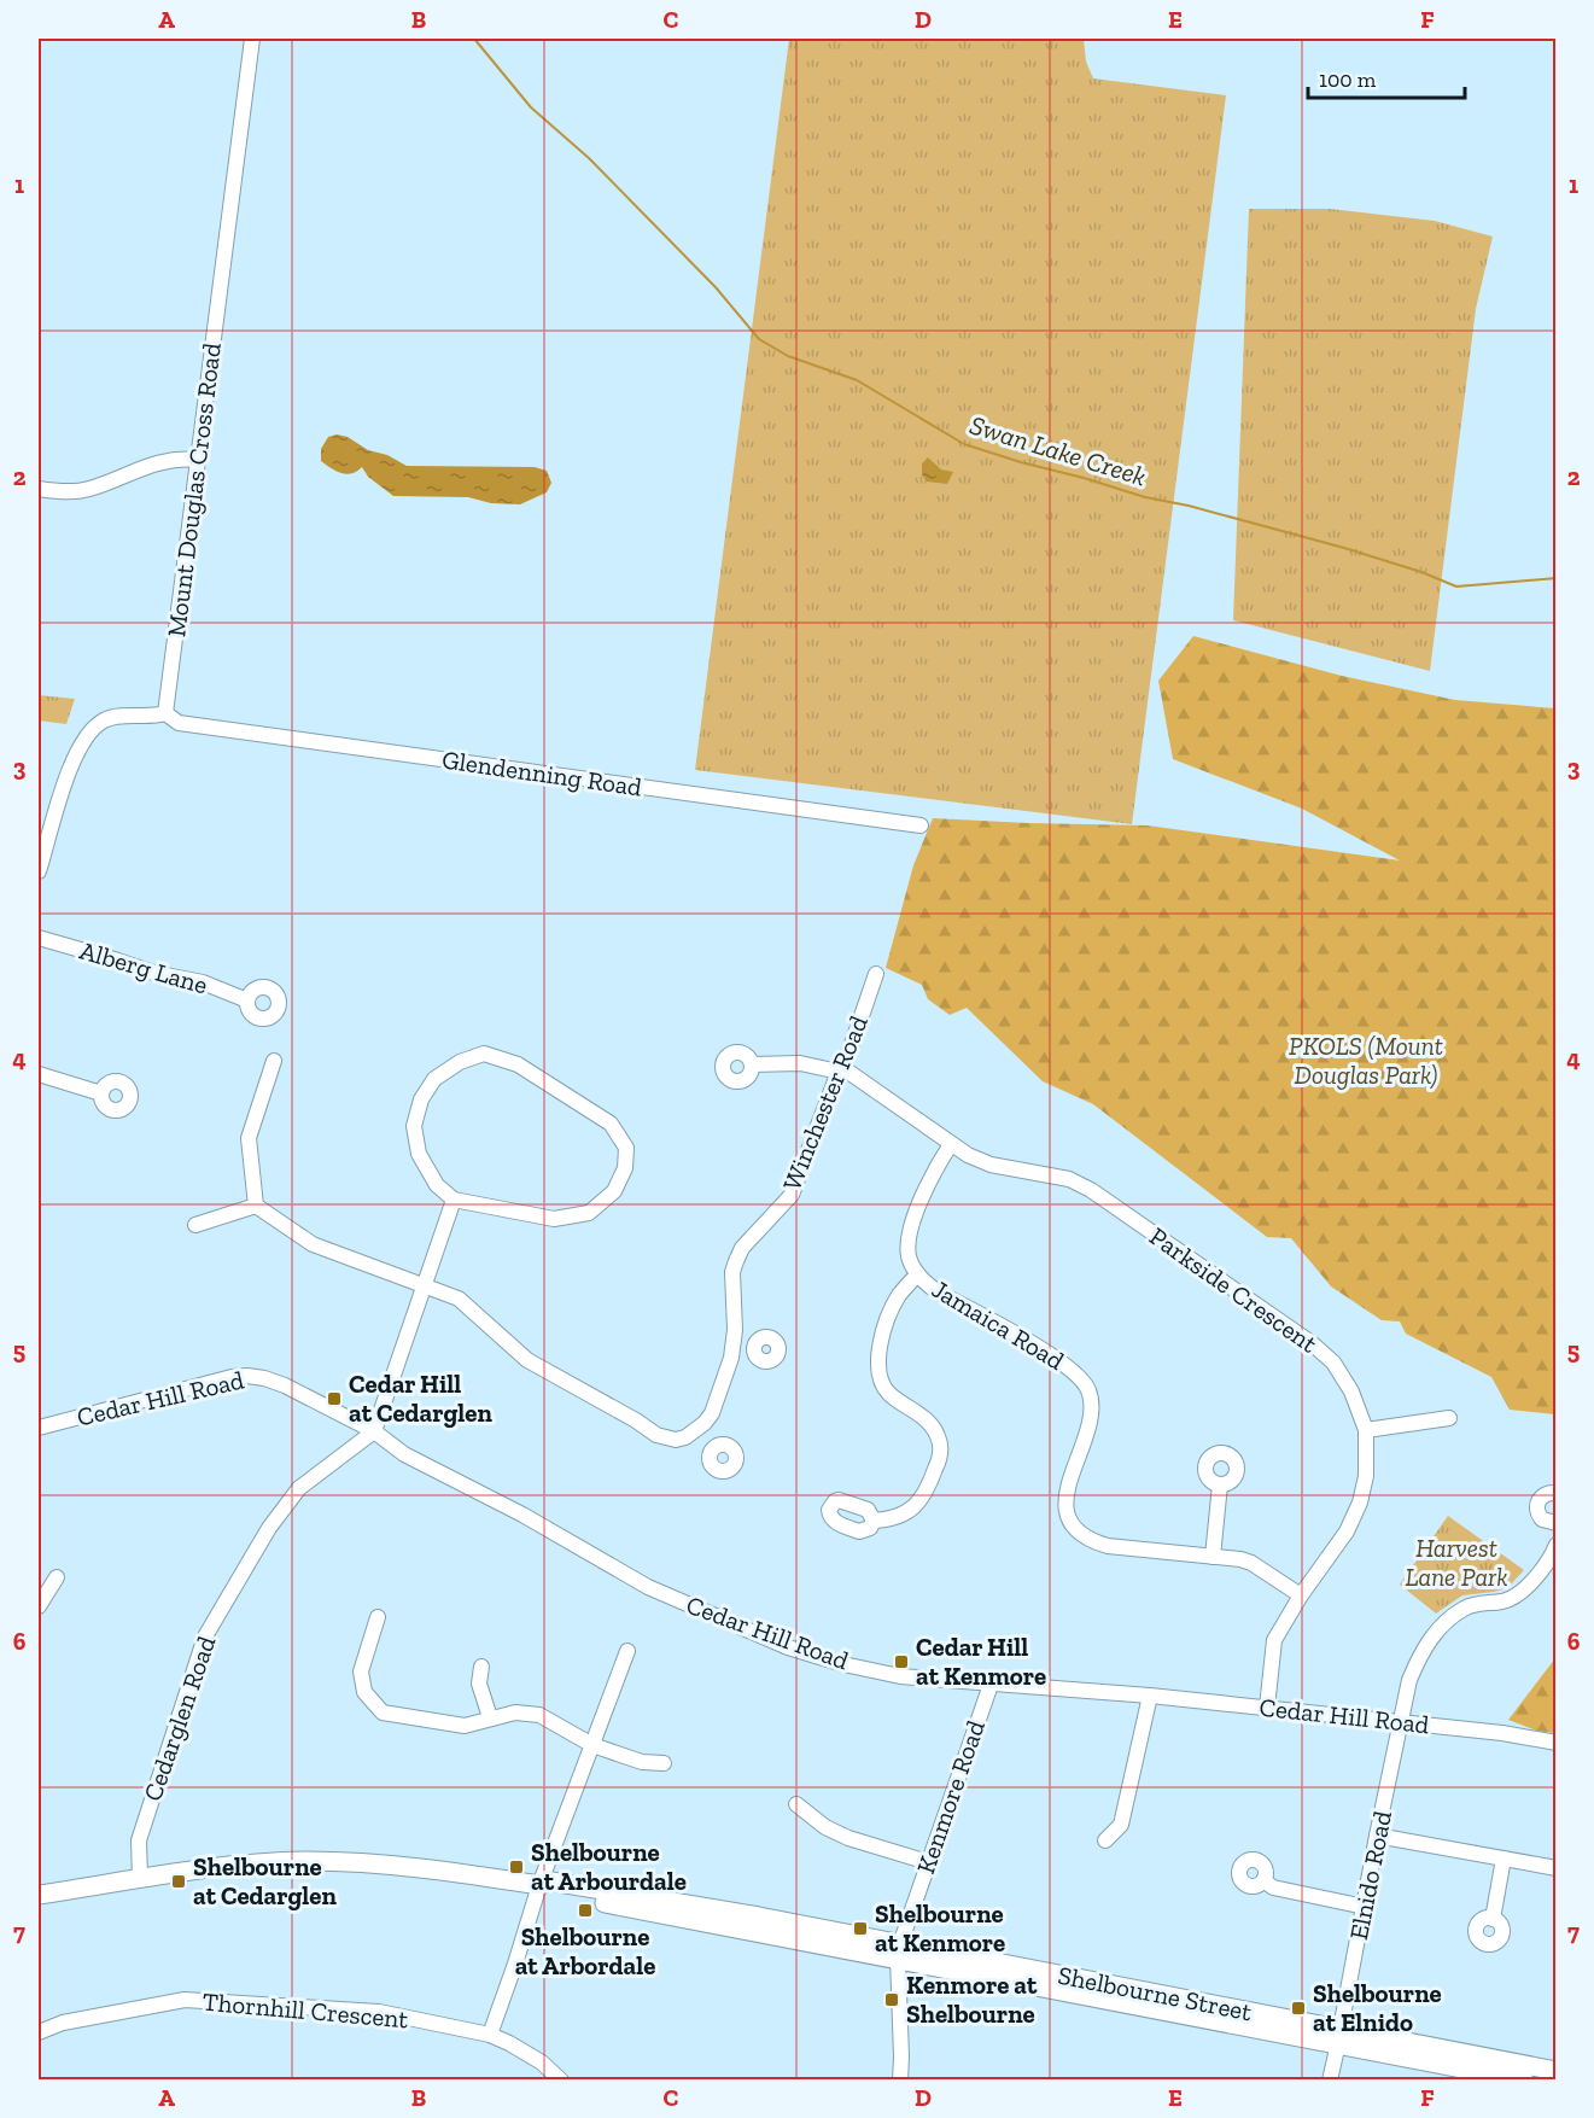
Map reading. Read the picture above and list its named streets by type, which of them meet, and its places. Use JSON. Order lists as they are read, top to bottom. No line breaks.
{"streets":{"main road":["Shelbourne Street"],"street":["Mount Douglas Cross Road","Glendenning Road","Alberg Lane","Winchester Road","Parkside Crescent","Jamaica Road","Cedar Hill Road","Cedarglen Road","Kenmore Road","Elnido Road","Thornhill Crescent"]},"crossings":[["Mount Douglas Cross Road","Glendenning Road"],["Winchester Road","Parkside Crescent"],["Parkside Crescent","Jamaica Road"],["Parkside Crescent","Cedar Hill Road"],["Cedar Hill Road","Cedarglen Road"],["Cedar Hill Road","Kenmore Road"],["Cedar Hill Road","Elnido Road"],["Cedarglen Road","Shelbourne Street"],["Kenmore Road","Shelbourne Street"],["Elnido Road","Shelbourne Street"]],"water":["Swan Lake Creek"],"parks":["PKOLS (Mount Douglas Park)","Harvest Lane Park"],"places":{"transit":["Cedar Hill at Cedarglen","Cedar Hill at Kenmore","Shelbourne at Arbourdale","Shelbourne at Cedarglen","Shelbourne at Arbordale","Shelbourne at Kenmore","Kenmore at Shelbourne","Shelbourne at Elnido"]},"scale_bar":"100 m","grid":{"columns":["A","B","C","D","E","F"],"rows":["1","2","3","4","5","6","7"]}}
